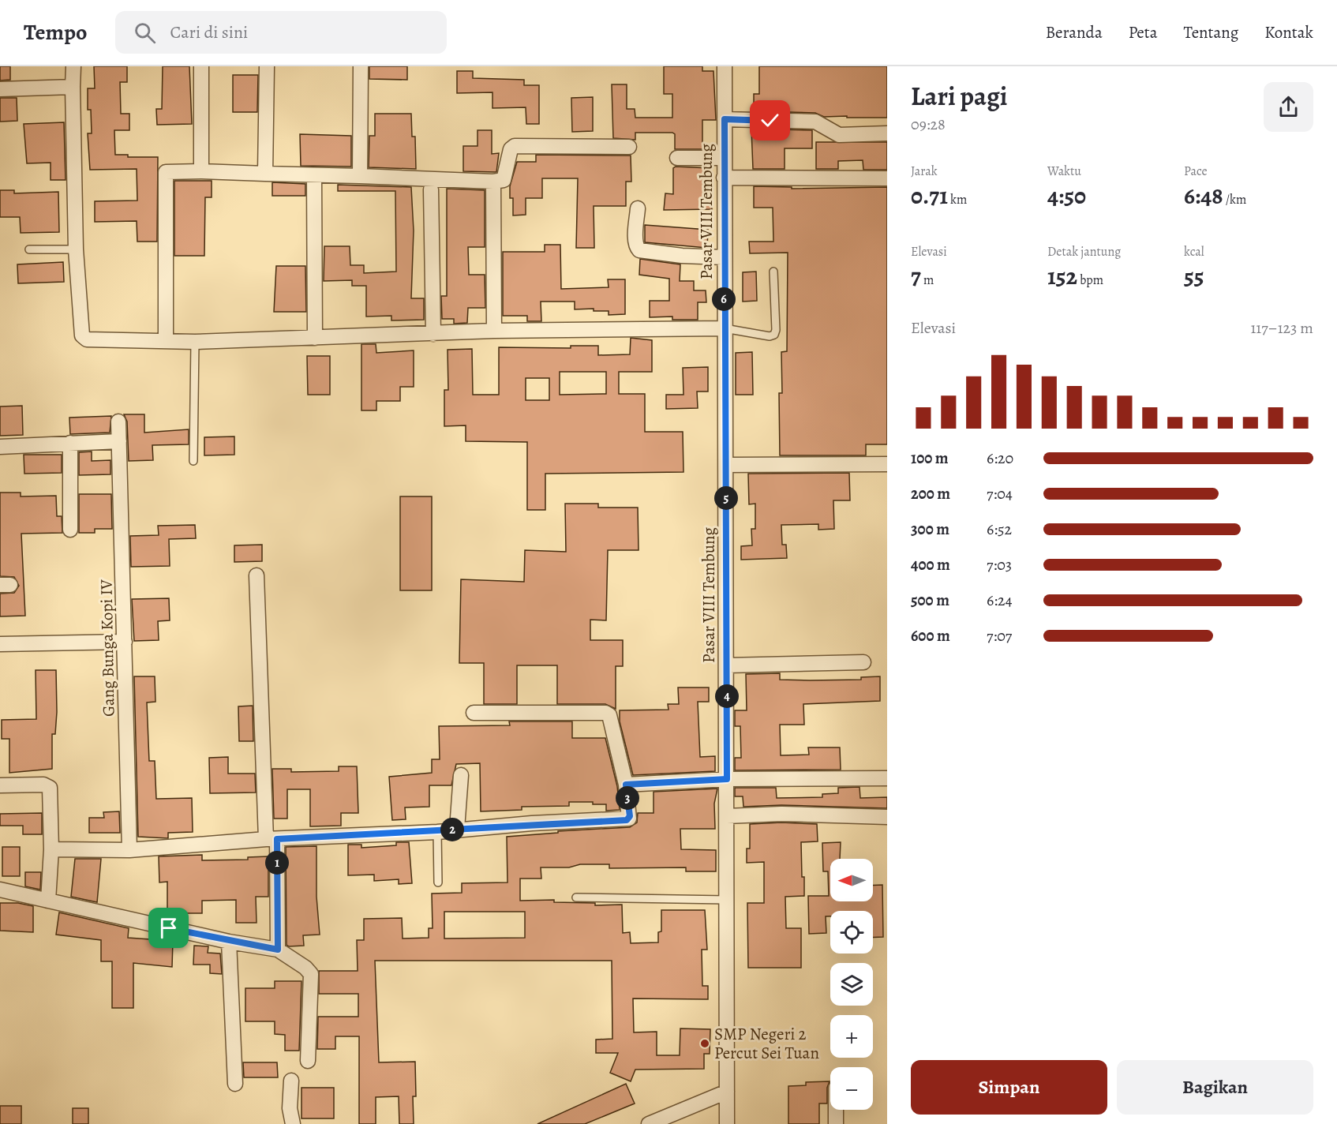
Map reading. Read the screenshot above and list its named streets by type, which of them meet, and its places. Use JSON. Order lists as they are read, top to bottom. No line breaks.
{"streets":{"street":["Pasar VIII Tembung","Gang Bunga Kopi IV"]},"places":["SMP Negeri 2 Percut Sei Tuan"],"north":"left","page":{"header":"Tempo","search":"Cari di sini","nav":["Beranda","Peta","Tentang","Kontak"],"heading":["Lari pagi","09:28"],"stats":[["Jarak","0.71 km"],["Waktu","4:50"],["Pace","6:48 /km"],["Elevasi","7 m"],["Detak jantung","152 bpm"],["kcal","55"]],"pins":["6","5","4","3","2","1"],"chart":["Elevasi","117–123 m"],"list":[{"name":"100 m","note":"6:20"},{"name":"200 m","note":"7:04"},{"name":"300 m","note":"6:52"},{"name":"400 m","note":"7:03"},{"name":"500 m","note":"6:24"},{"name":"600 m","note":"7:07"}],"map_buttons":["+","−"],"buttons":["Simpan","Bagikan"]}}
